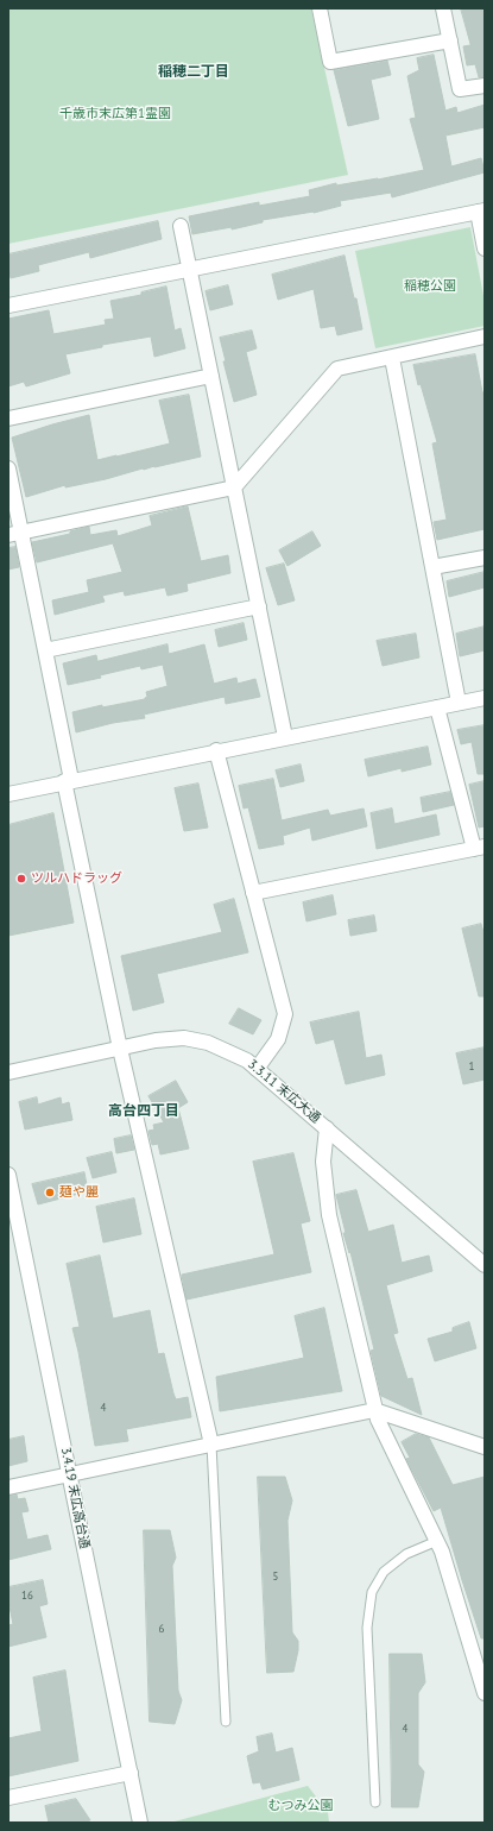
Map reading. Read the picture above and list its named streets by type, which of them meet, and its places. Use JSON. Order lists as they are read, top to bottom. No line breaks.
{"streets":{"street":["3.3.11 末広大通","3.4.19 末広高台通"]},"districts":["稲穂二丁目","高台四丁目"],"parks":["千歳市末広第1霊園","稲穂公園","むつみ公園"],"places":["ツルハドラッグ","麺や麗"],"house_numbers":["1","4","5","16","6","4"]}
